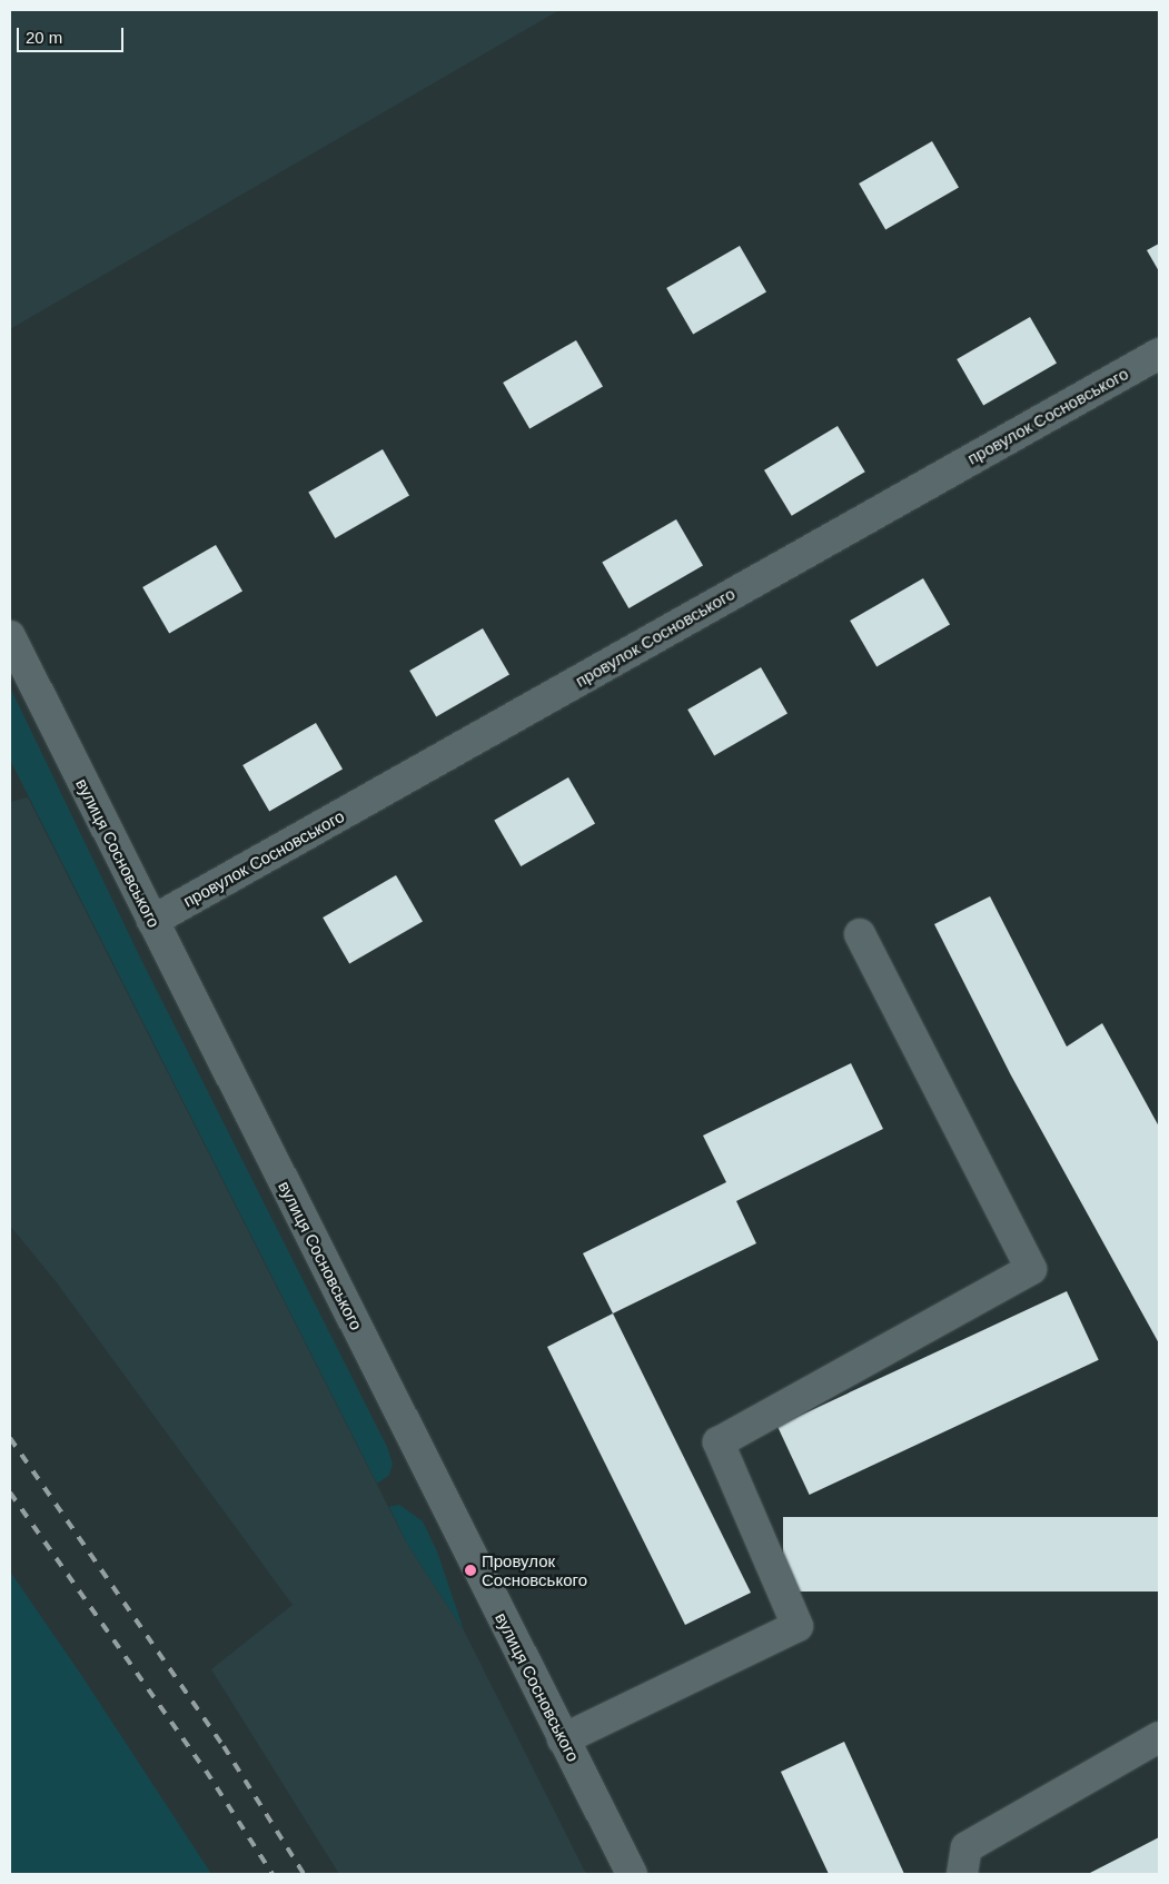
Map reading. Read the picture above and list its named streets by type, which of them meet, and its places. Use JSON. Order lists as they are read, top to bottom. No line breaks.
{"streets":{"street":["провулок Сосновського","вулиця Сосновського"]},"crossings":[["провулок Сосновського","вулиця Сосновського"]],"places":["Провулок Сосновського"],"scale_bar":"20 m"}
